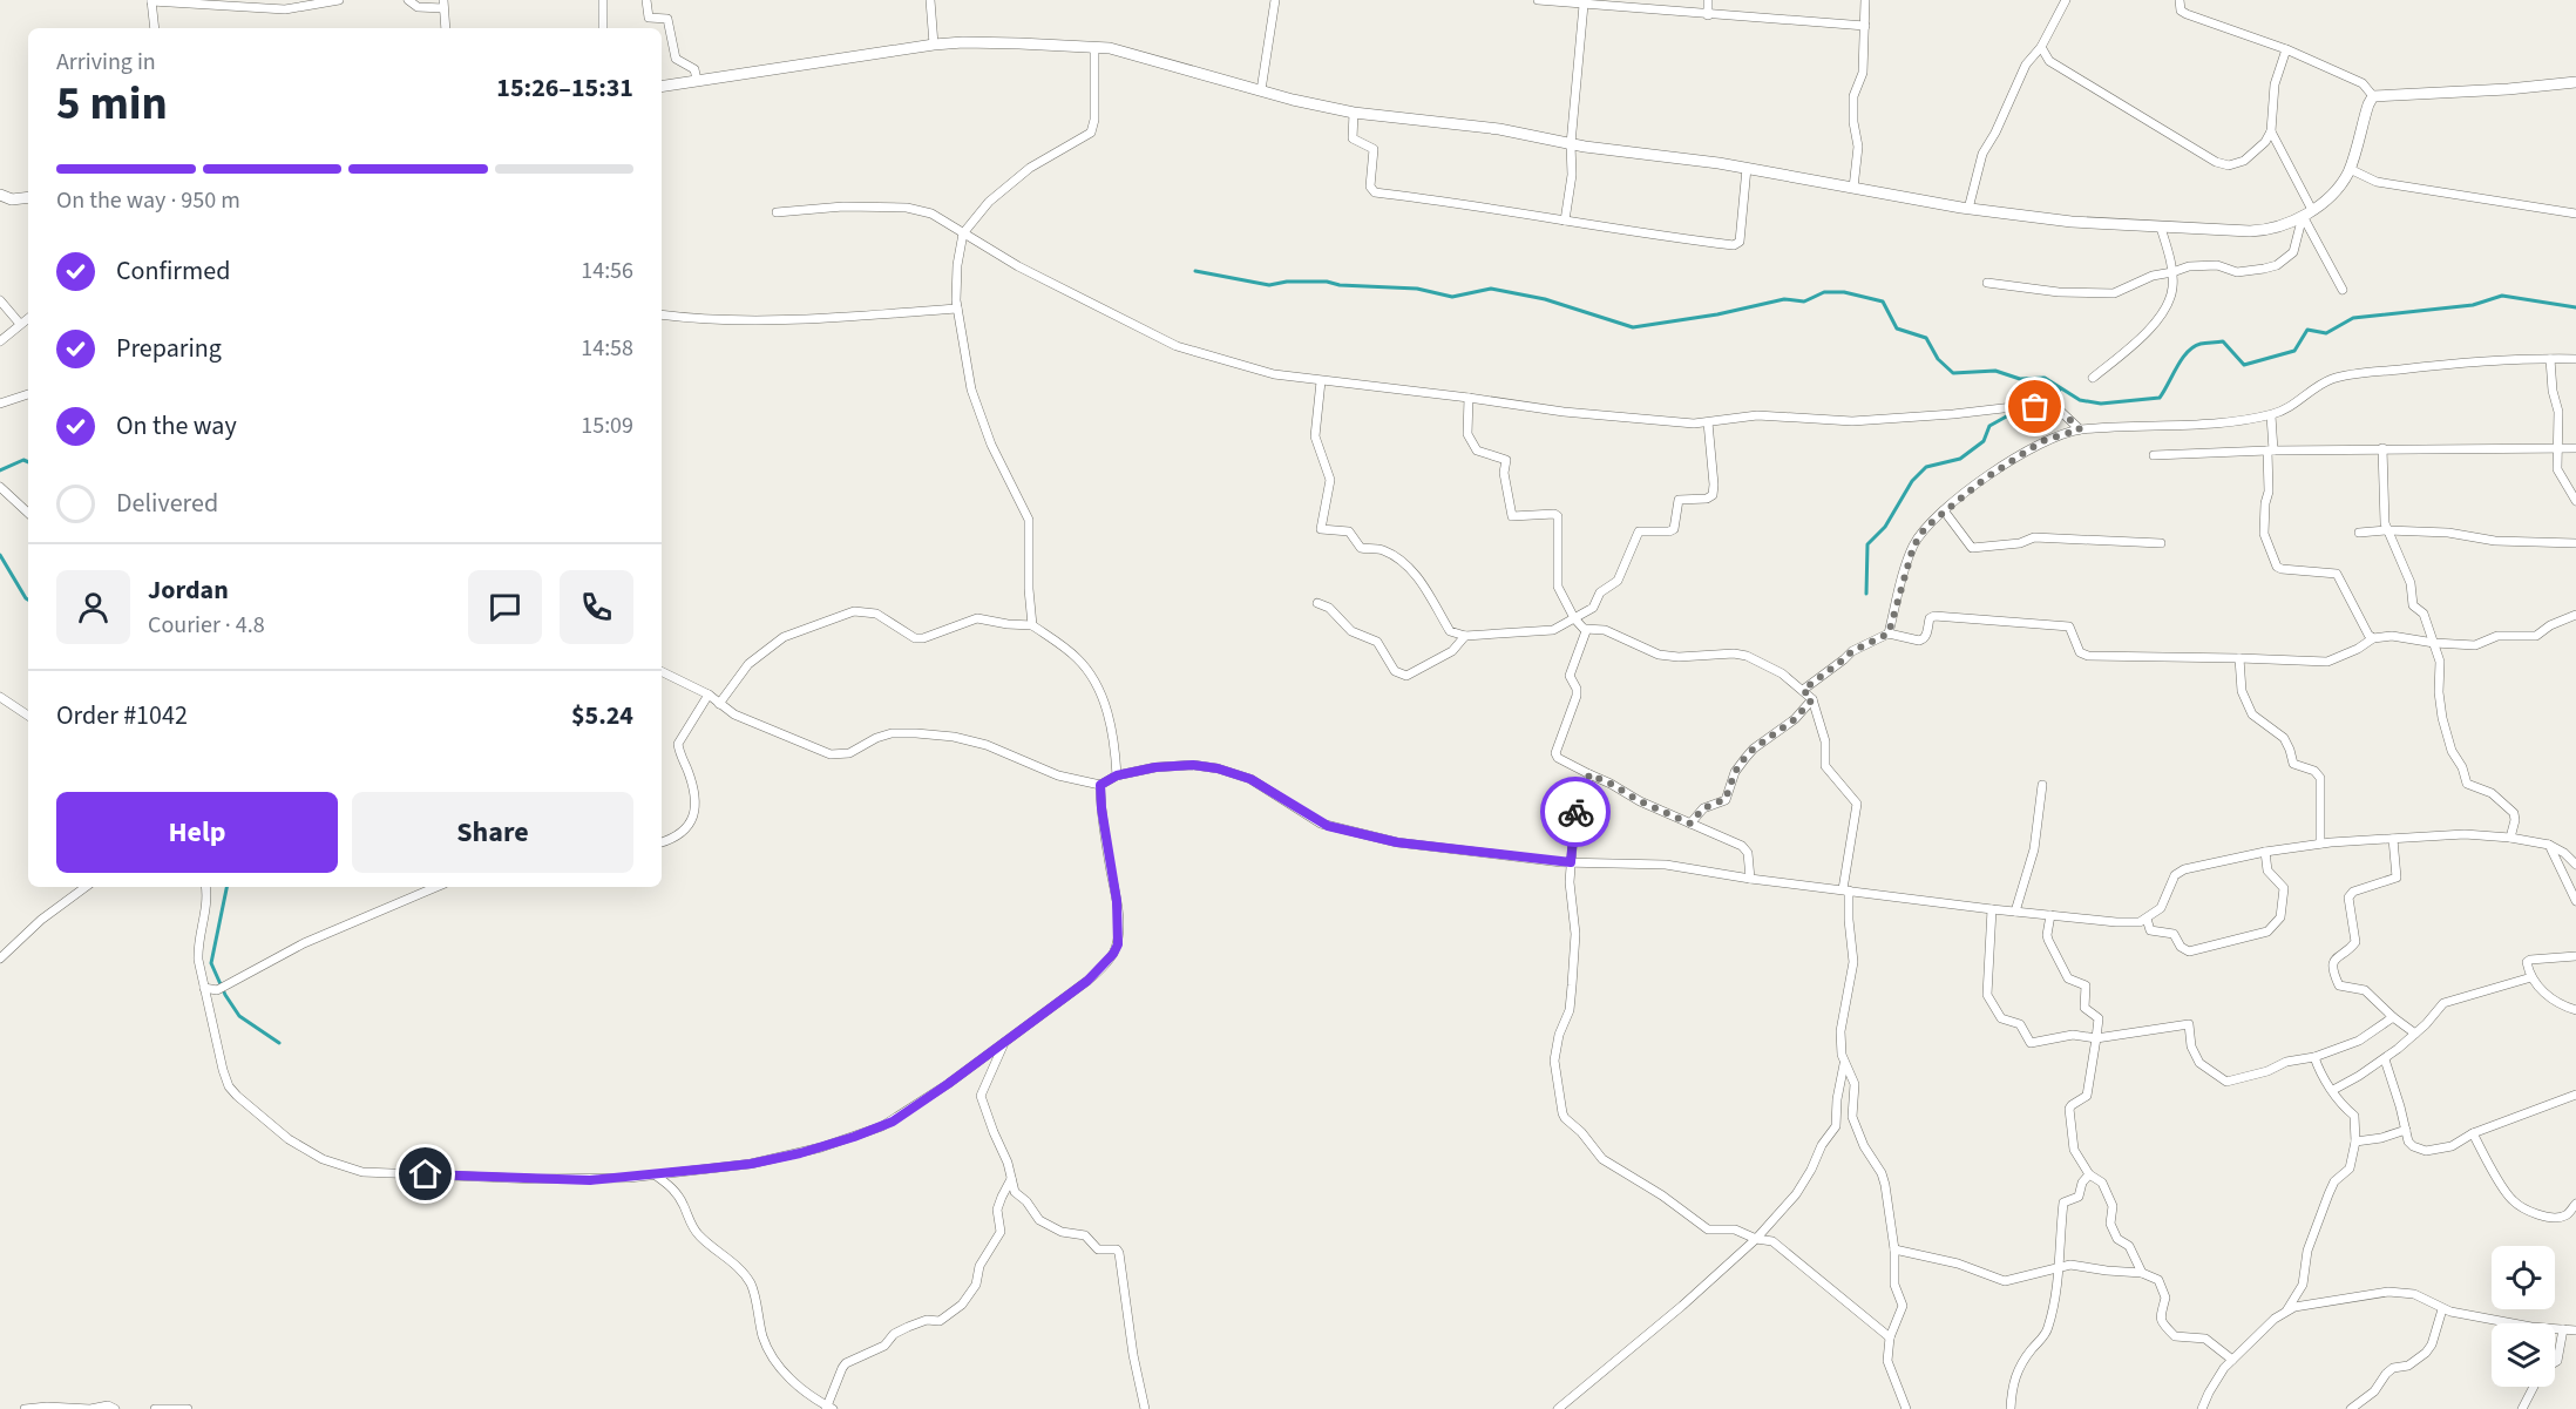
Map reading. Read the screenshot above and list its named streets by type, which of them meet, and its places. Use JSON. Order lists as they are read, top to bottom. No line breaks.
{"page":{"heading":["5 min","Arriving in","15:26–15:31"],"panel":["Jordan","Courier · 4.8","Order #1042","$5.24"],"bar":"On the way · 950 m","list":[["Confirmed","14:56"],["Preparing","14:58"],["On the way","15:09"],"Delivered"],"buttons":["Help","Share"]}}
